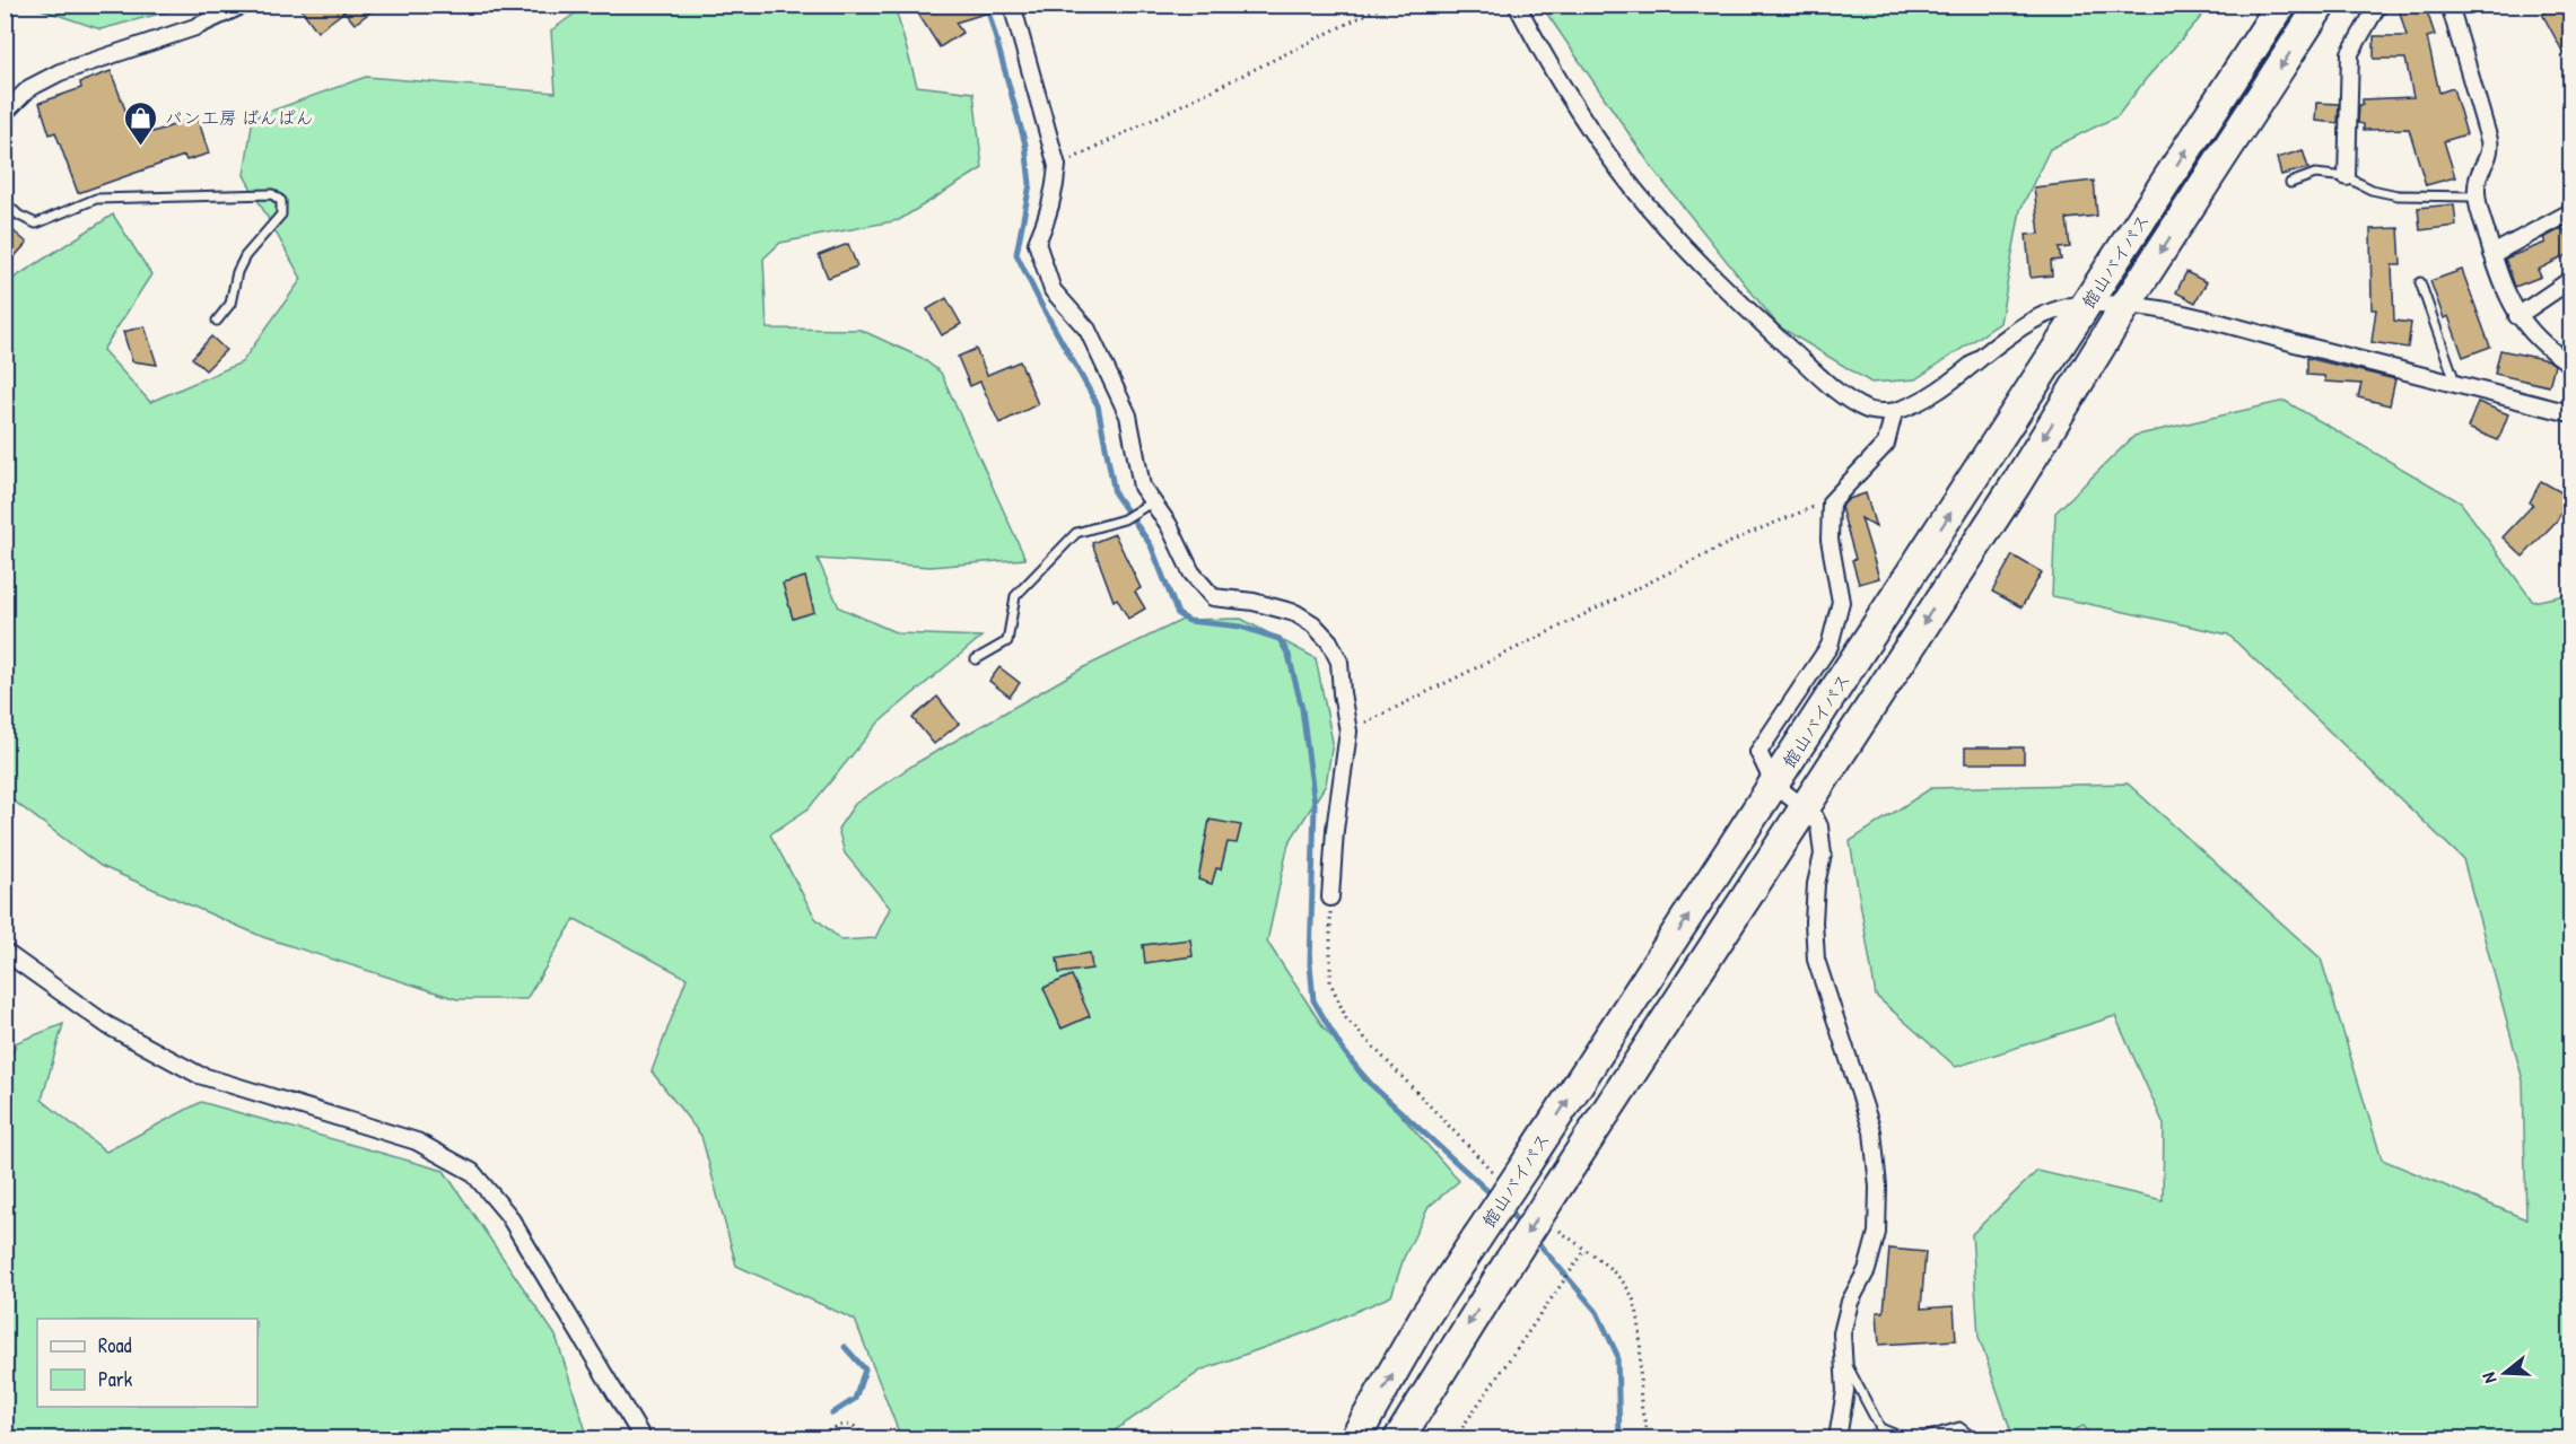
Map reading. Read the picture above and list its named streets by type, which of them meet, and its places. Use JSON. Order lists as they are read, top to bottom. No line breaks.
{"streets":{"highway":["館山バイパス"]},"places":{"shop":["パン工房 ばんぱん"]},"legend":["Road","Park"],"north":"left"}
